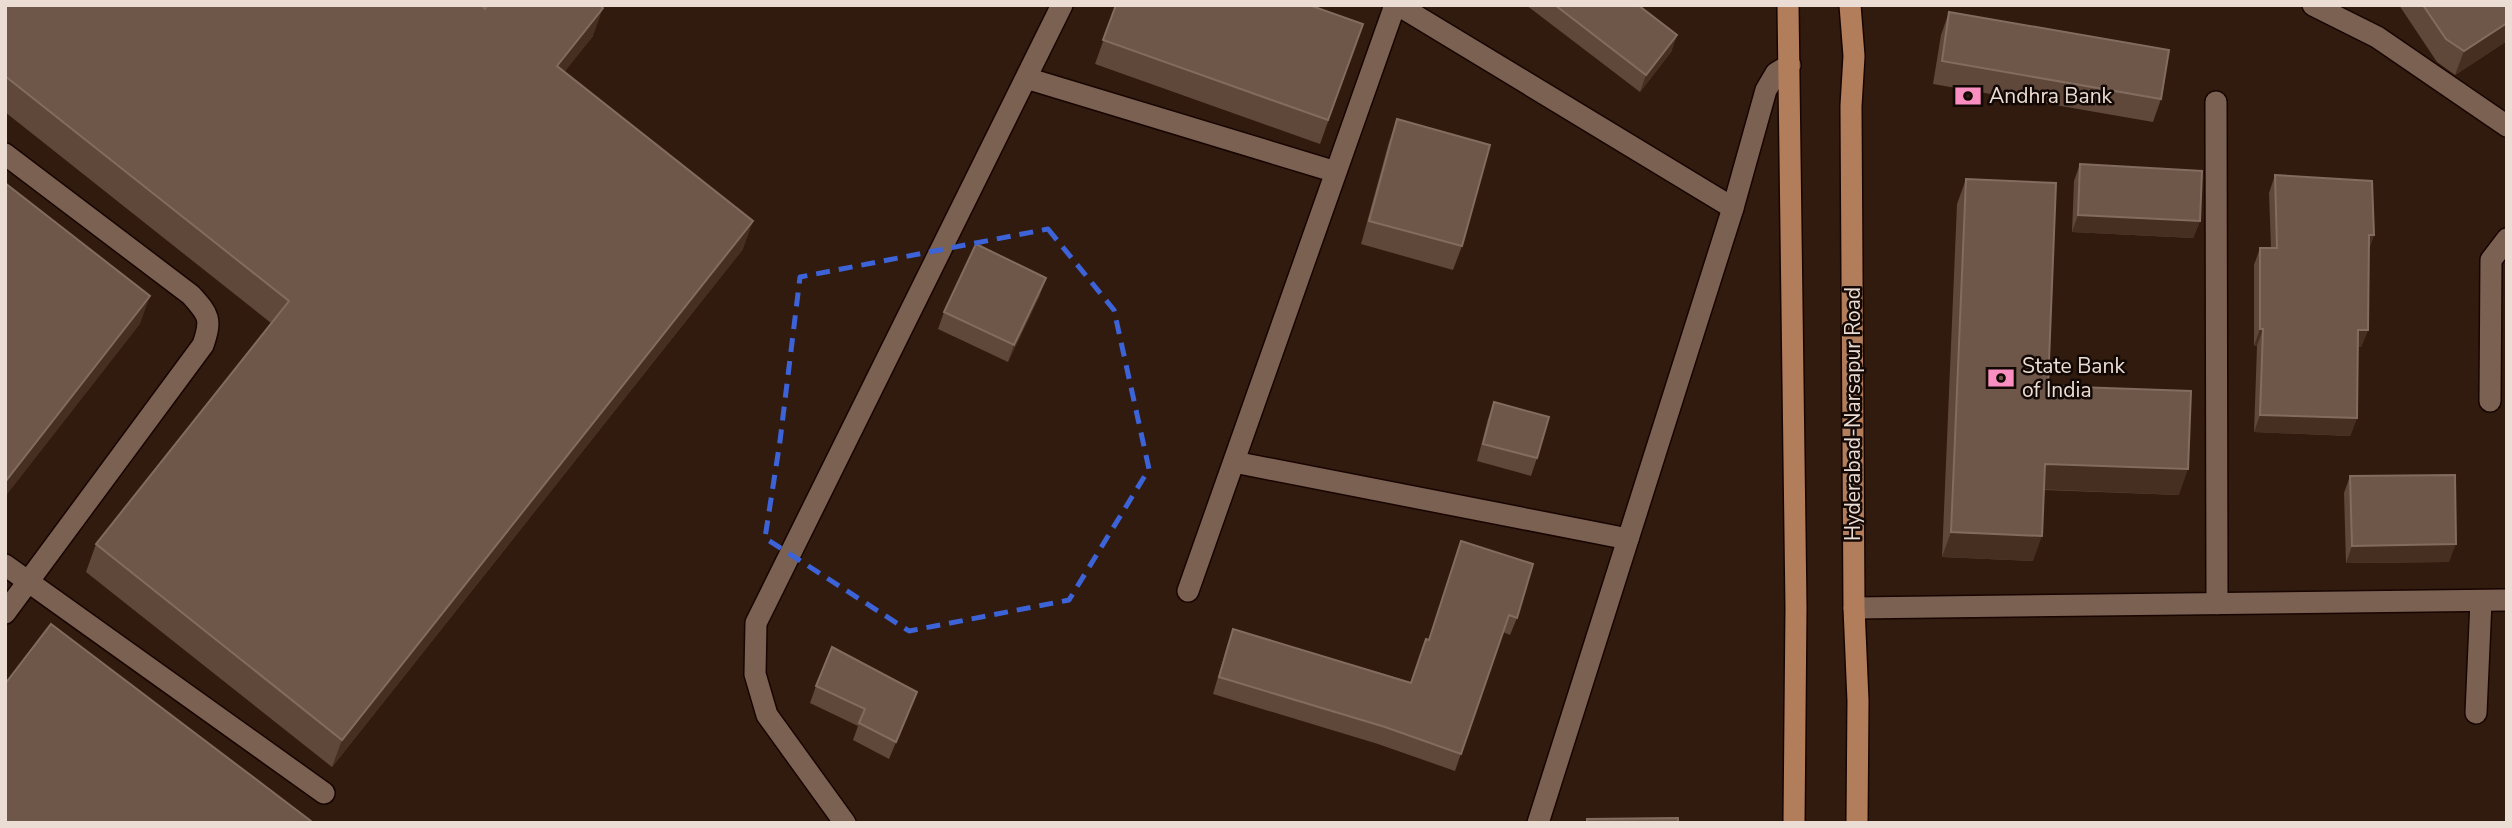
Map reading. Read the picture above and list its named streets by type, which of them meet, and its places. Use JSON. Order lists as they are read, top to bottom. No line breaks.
{"streets":{"main road":["Hyderabad-Narsapur Road"]},"places":{"bank":["Andhra Bank","State Bank of India"]}}
